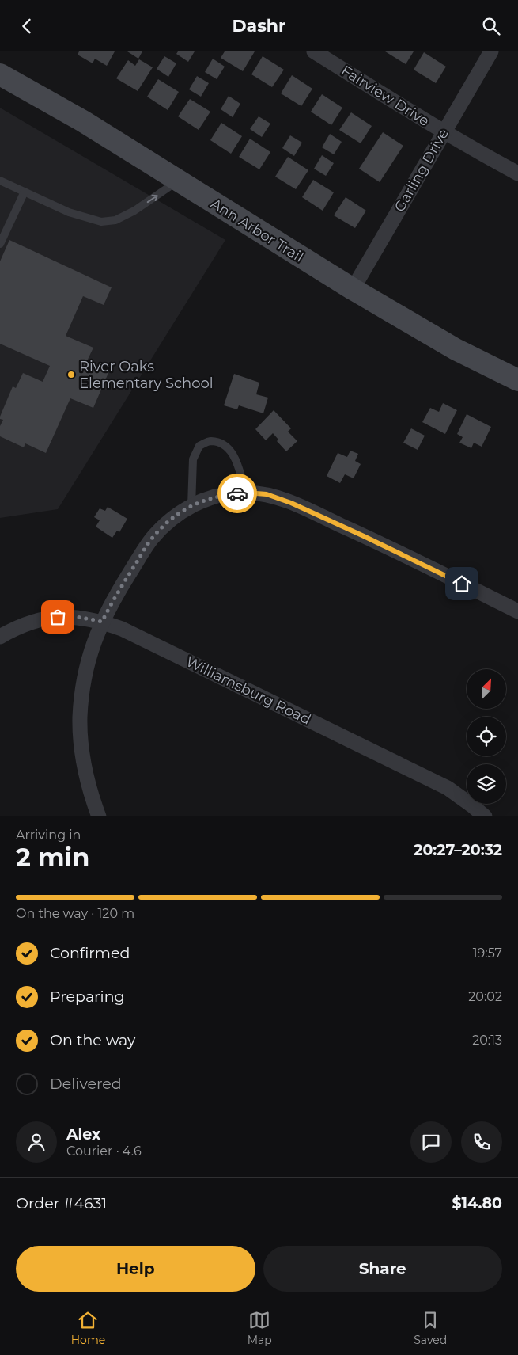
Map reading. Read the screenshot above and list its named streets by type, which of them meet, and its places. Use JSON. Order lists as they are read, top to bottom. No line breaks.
{"streets":{"street":["Fairview Drive","Garling Drive","Ann Arbor Trail","Williamsburg Road"]},"crossings":[["Fairview Drive","Garling Drive"],["Garling Drive","Ann Arbor Trail"]],"places":["River Oaks Elementary School"],"north":"top right","page":{"header":"Dashr","heading":["2 min","Arriving in","20:27–20:32"],"panel":["Alex","Courier · 4.6","Order #4631","$14.80"],"bar":"On the way · 120 m","list":[["Confirmed","19:57"],["Preparing","20:02"],["On the way","20:13"],"Delivered"],"buttons":["Help","Share"],"tabs":["Home","Map","Saved"]}}
